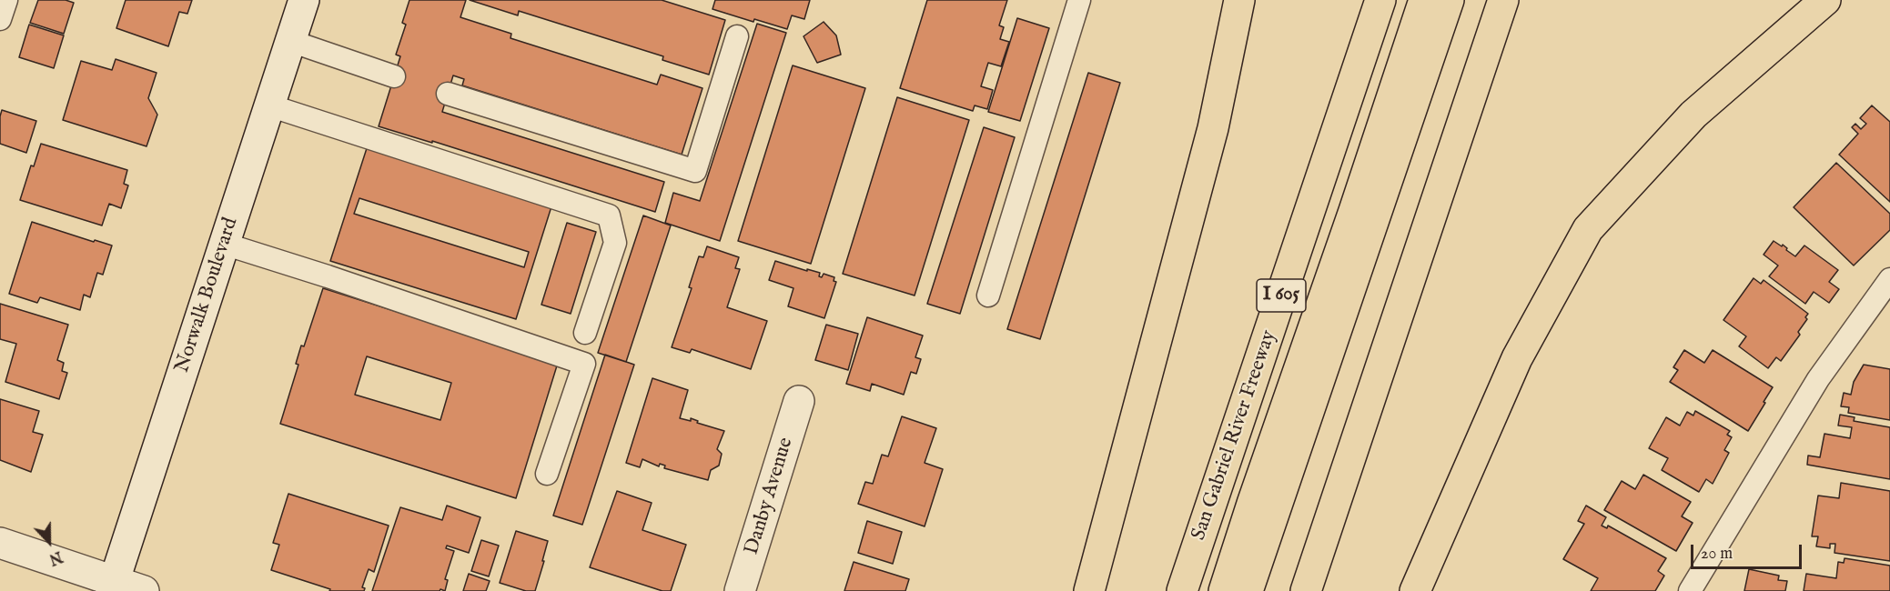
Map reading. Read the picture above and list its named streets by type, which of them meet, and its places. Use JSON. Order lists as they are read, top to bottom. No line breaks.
{"streets":{"highway":["I 605","San Gabriel River Freeway"],"main road":["Norwalk Boulevard","Danby Avenue"]},"scale_bar":"20 m","north":"bottom"}
